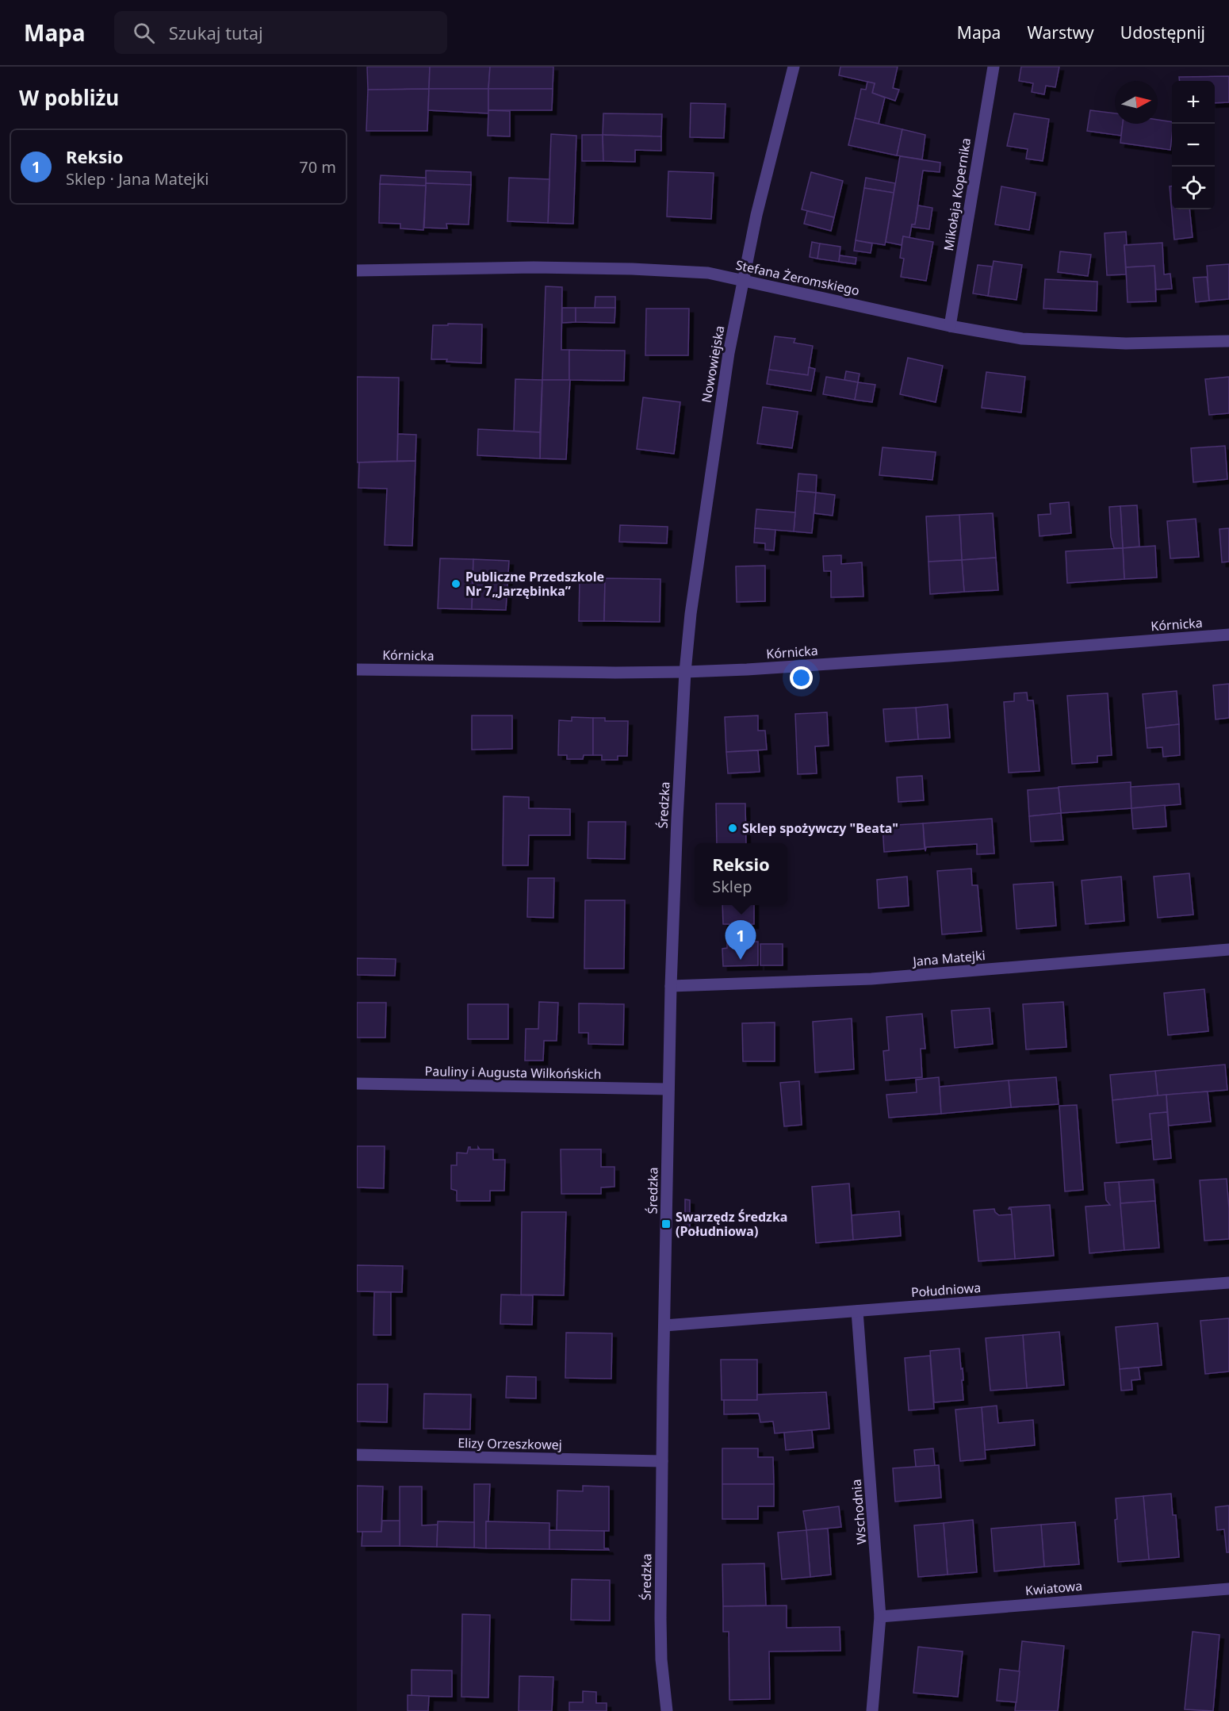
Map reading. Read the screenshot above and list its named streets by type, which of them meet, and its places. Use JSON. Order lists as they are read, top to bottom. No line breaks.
{"streets":{"street":["Mikołaja Kopernika","Stefana Żeromskiego","Nowowiejska","Kórnicka","Średzka","Jana Matejki","Pauliny i Augusta Wilkońskich","Południowa","Elizy Orzeszkowej","Wschodnia","Kwiatowa"]},"crossings":[["Mikołaja Kopernika","Stefana Żeromskiego"],["Stefana Żeromskiego","Nowowiejska"],["Nowowiejska","Kórnicka"],["Nowowiejska","Średzka"],["Kórnicka","Średzka"],["Średzka","Jana Matejki"],["Średzka","Pauliny i Augusta Wilkońskich"],["Średzka","Południowa"],["Średzka","Elizy Orzeszkowej"],["Południowa","Wschodnia"],["Wschodnia","Kwiatowa"]],"places":{"other":["Publiczne Przedszkole Nr 7„Jarzębinka”","Sklep spożywczy \"Beata\""],"transit":["Swarzędz Średzka (Południowa)"]},"north":"right","page":{"header":"Mapa","search":"Szukaj tutaj","nav":["Mapa","Warstwy","Udostępnij"],"heading":"W pobliżu","map_buttons":["+","−"],"list":[{"mark":"1","name":"Reksio","note":"Sklep · Jana Matejki","value":"70 m"}],"popup":["Reksio","Sklep"],"pins":"1"}}
